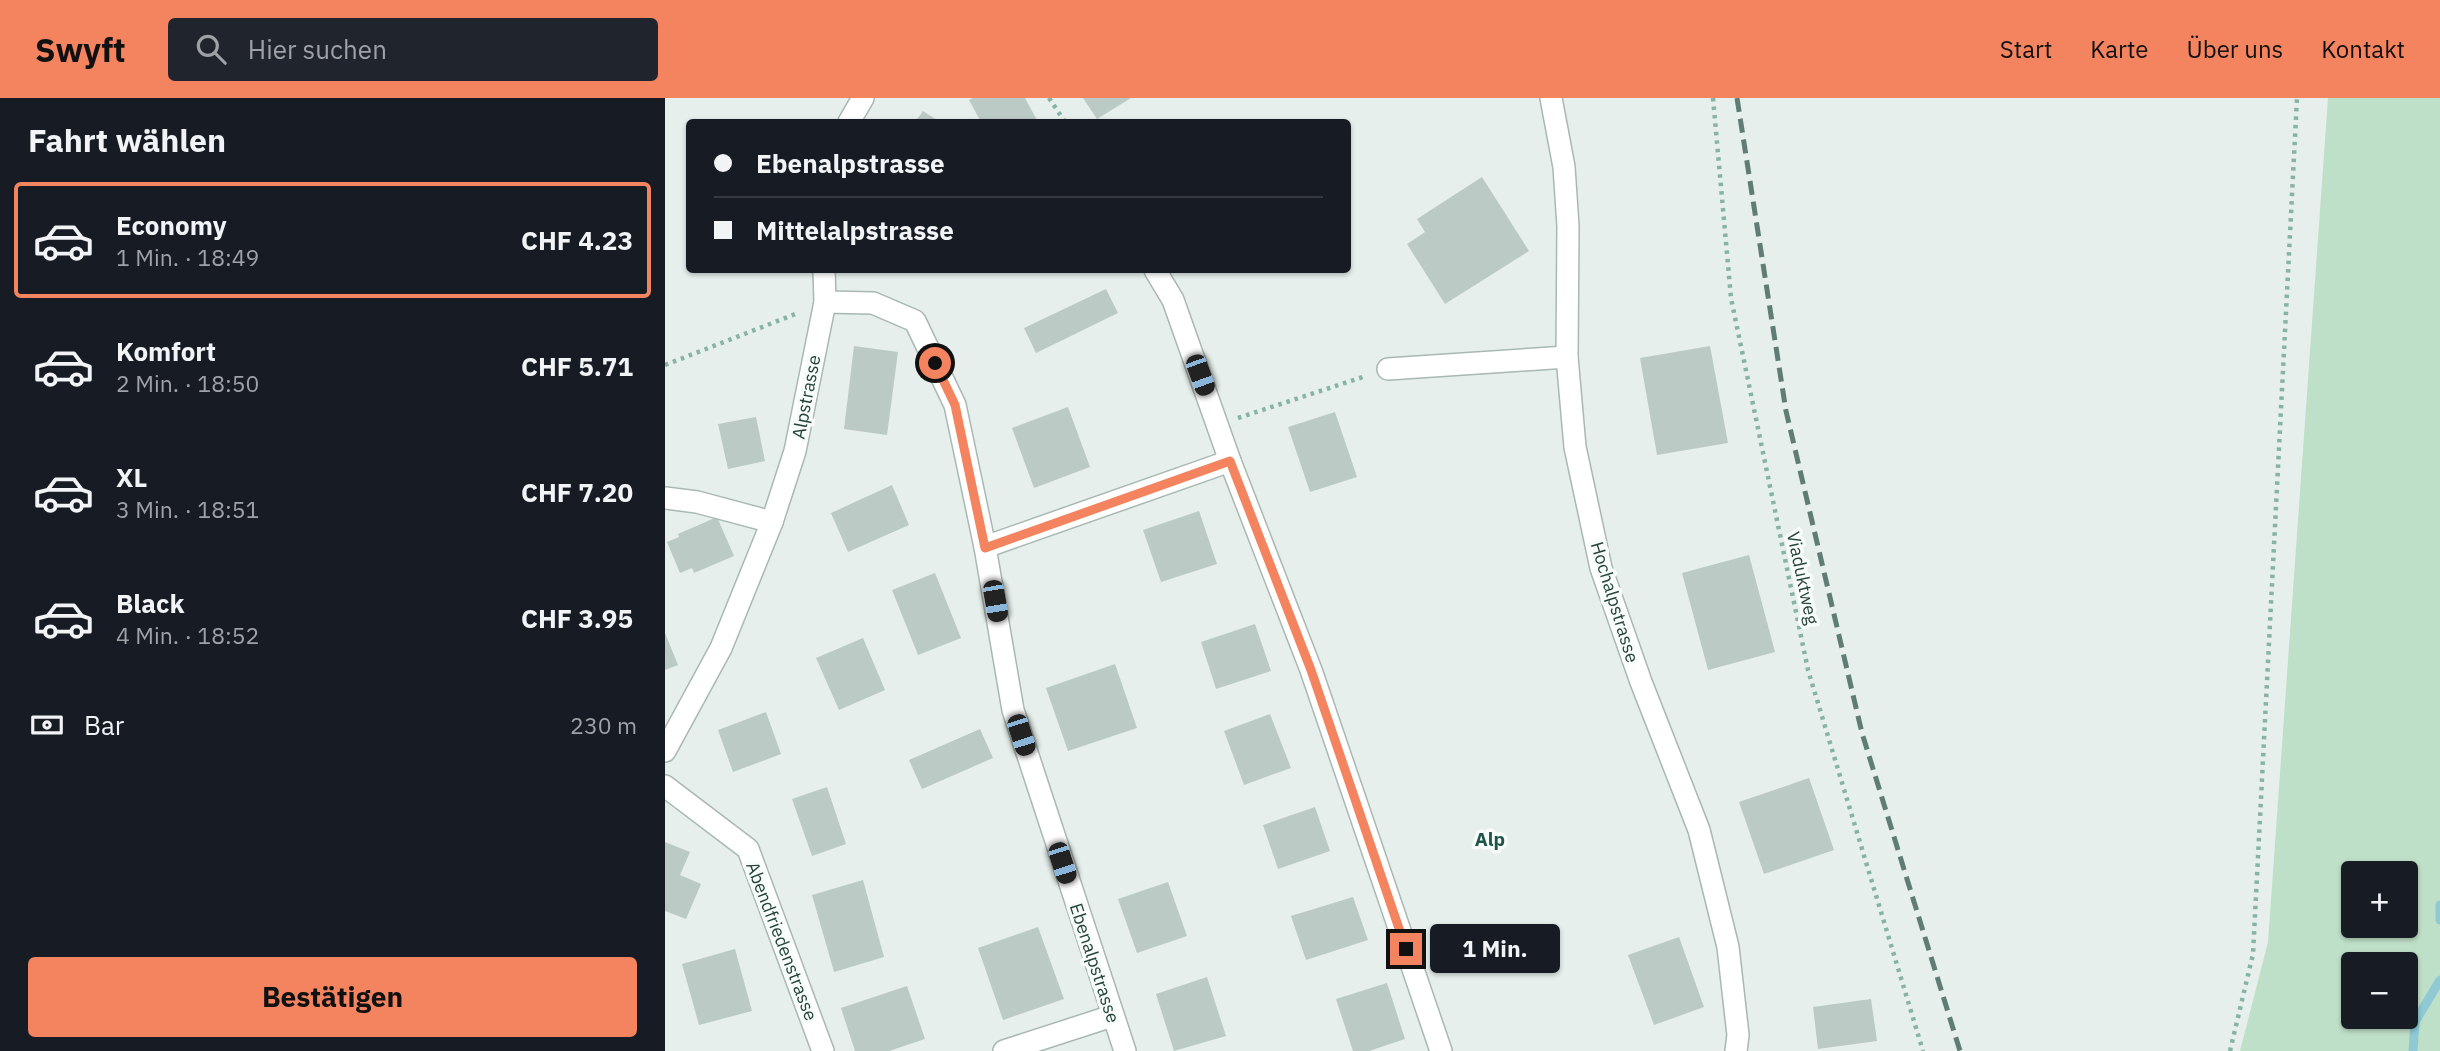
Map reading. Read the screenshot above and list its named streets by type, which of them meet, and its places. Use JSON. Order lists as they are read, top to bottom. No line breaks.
{"streets":{"street":["Alpstrasse","Hochalpstrasse","Abendfriedenstrasse","Ebenalpstrasse"],"path":["Viaduktweg"]},"crossings":[["Alpstrasse","Ebenalpstrasse"]],"districts":["Alp"],"page":{"header":"Swyft","search":"Hier suchen","nav":["Start","Karte","Über uns","Kontakt"],"heading":"Fahrt wählen","banner":["Ebenalpstrasse","Mittelalpstrasse"],"list":[{"name":"Economy","note":"1 Min. · 18:49","value":"CHF 4.23"},{"name":"Komfort","note":"2 Min. · 18:50","value":"CHF 5.71"},{"name":"XL","note":"3 Min. · 18:51","value":"CHF 7.20"},{"name":"Black","note":"4 Min. · 18:52","value":"CHF 3.95"}],"pay":["Bar","230 m"],"map_buttons":["+","−"],"bubble":"1 Min.","buttons":"Bestätigen"}}
